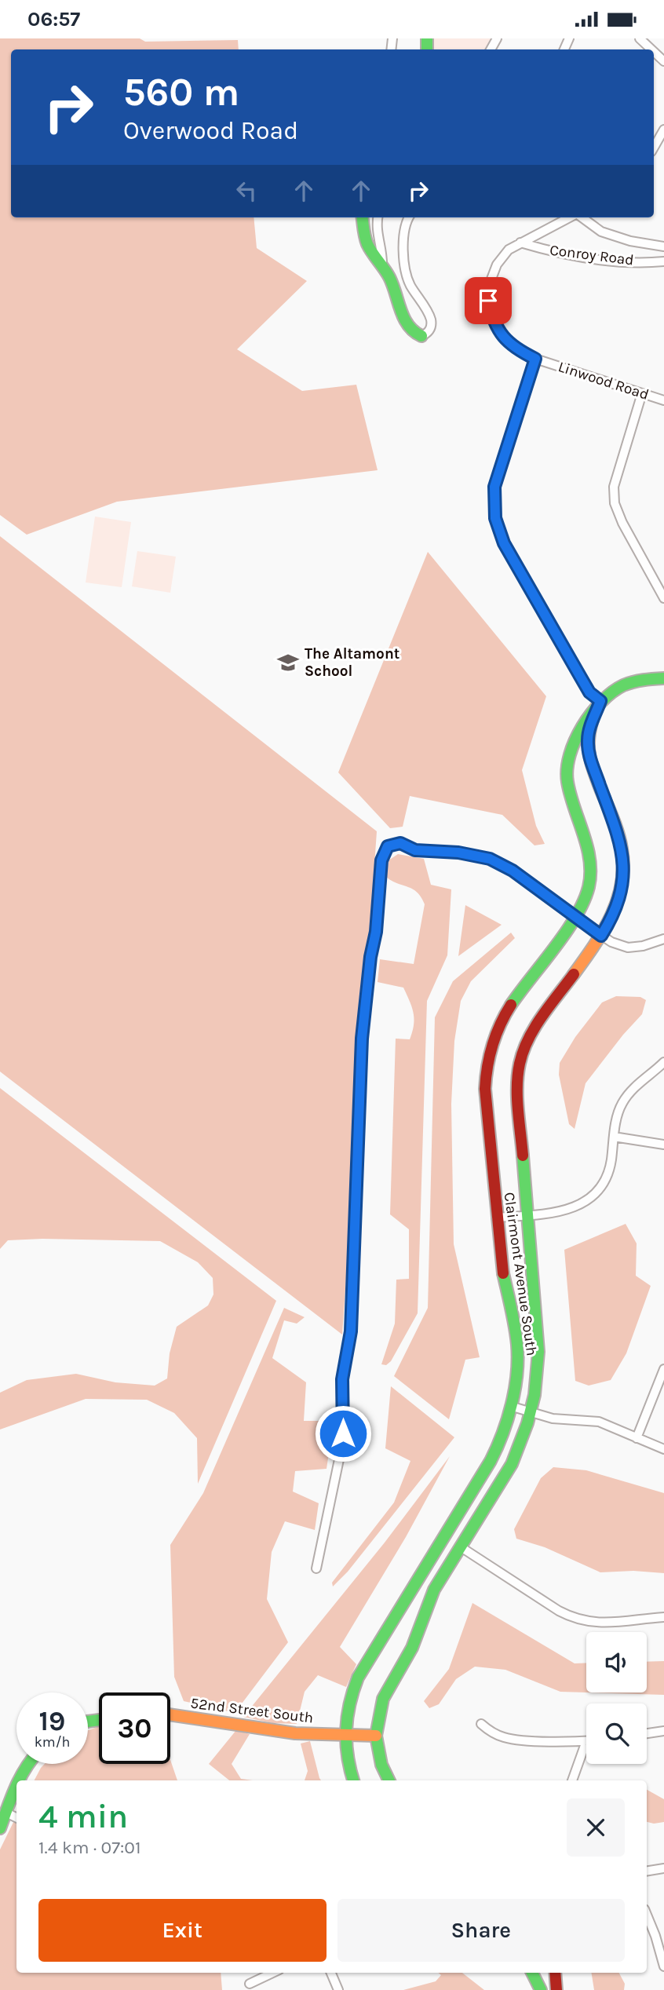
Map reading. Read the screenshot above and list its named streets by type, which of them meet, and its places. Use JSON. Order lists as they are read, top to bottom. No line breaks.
{"streets":{"street":["Conroy Road","Linwood Road","Clairmont Avenue South","52nd Street South"]},"crossings":[["Conroy Road","Linwood Road"],["Clairmont Avenue South","52nd Street South"]],"places":{"school or university":["The Altamont School"]},"page":{"status":"06:57","turn":["560 m","Overwood Road"],"speed":"19 km/h","limit":"30","heading":["4 min","1.4 km · 07:01"],"buttons":["Exit","Share"]}}
